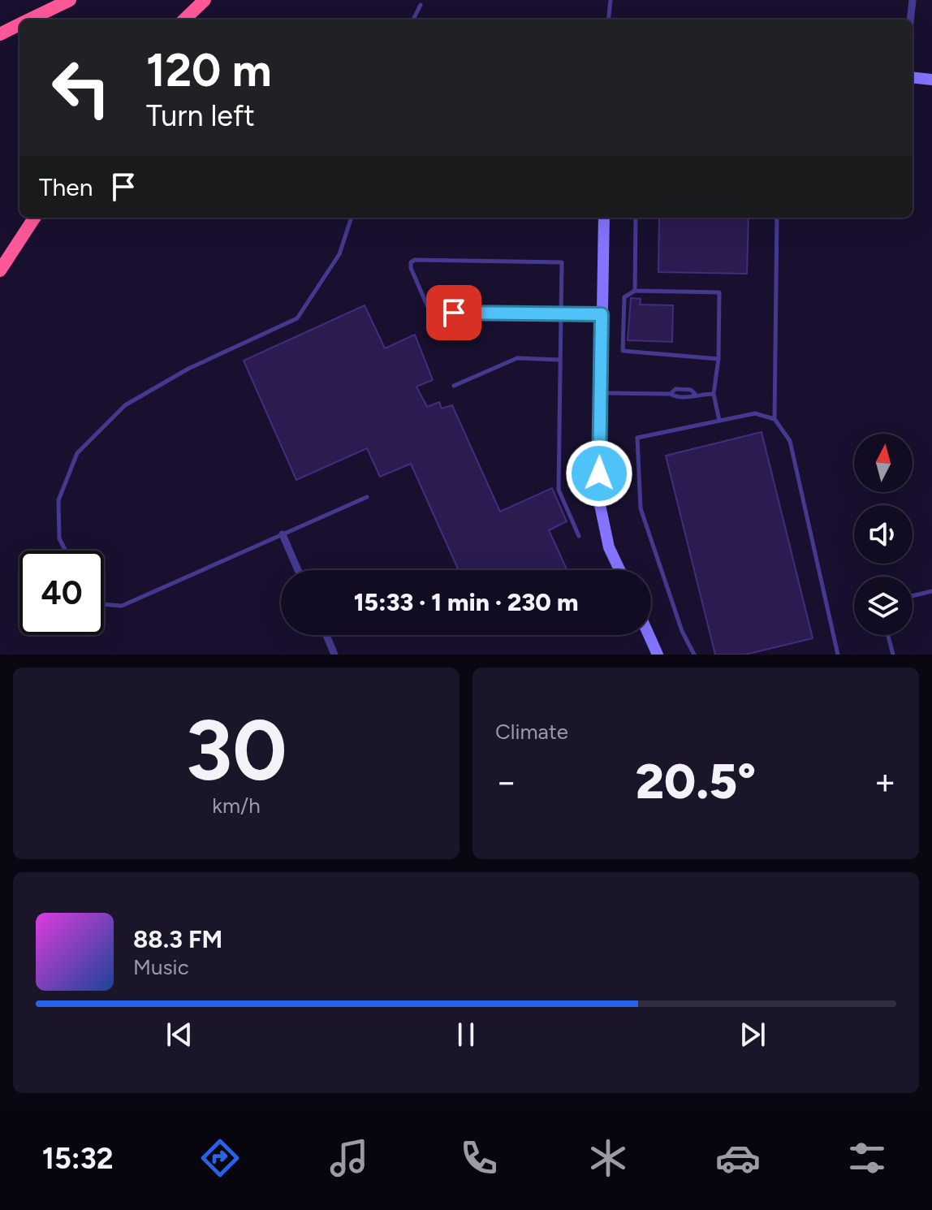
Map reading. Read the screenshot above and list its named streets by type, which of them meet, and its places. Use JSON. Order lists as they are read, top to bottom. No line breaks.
{"north":"top","page":{"turn":["120 m","Turn left"],"then":"Then","limit":"40","trip":"15:33 · 1 min · 230 m","tile":[["30","km/h"],"Climate"],"heat":["−","20.5°","+"],"song":["88.3 FM","Music"],"tabs":"15:32"}}
